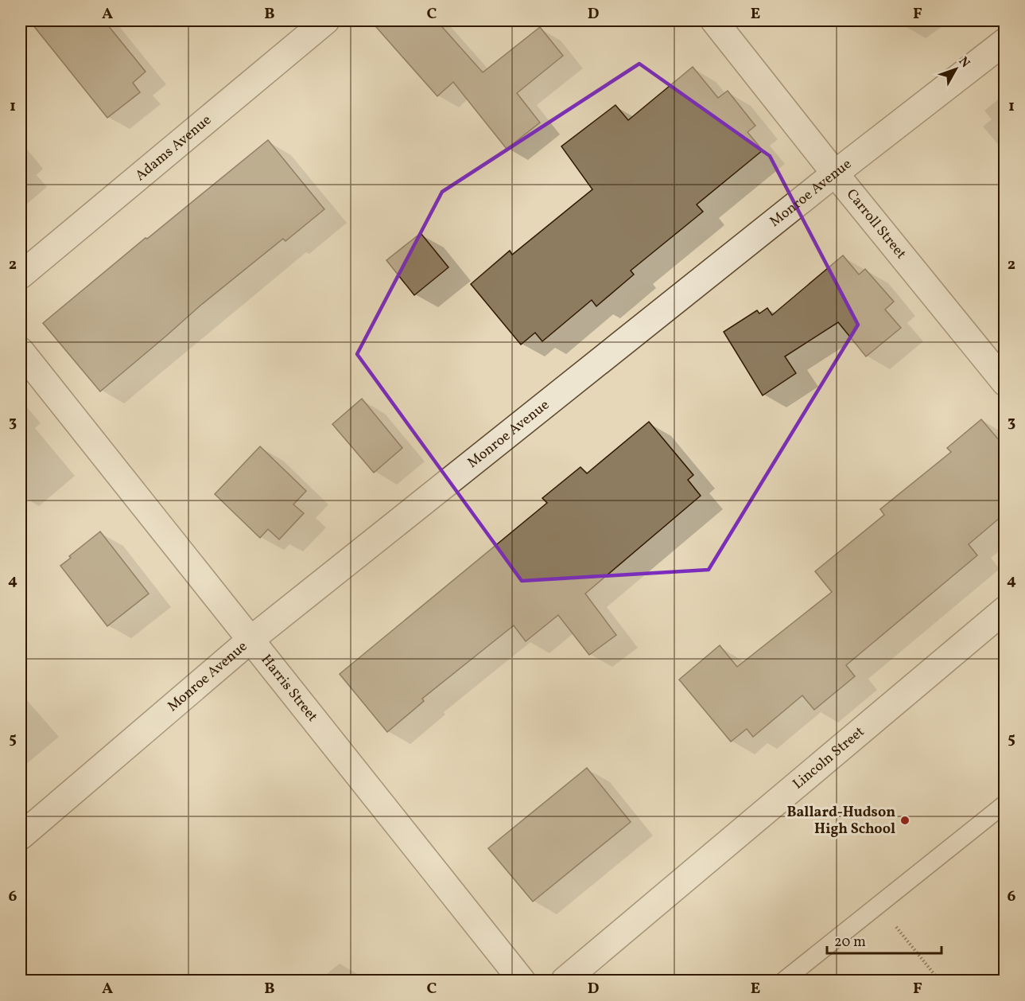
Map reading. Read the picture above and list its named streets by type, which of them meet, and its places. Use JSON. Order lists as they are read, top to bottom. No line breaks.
{"streets":{"street":["Adams Avenue","Monroe Avenue","Carroll Street","Harris Street","Lincoln Street"]},"crossings":[["Monroe Avenue","Carroll Street"],["Monroe Avenue","Harris Street"]],"places":["Ballard-Hudson High School"],"scale_bar":"20 m","north":"top right","grid":{"columns":["A","B","C","D","E","F"],"rows":["1","2","3","4","5","6"]}}
